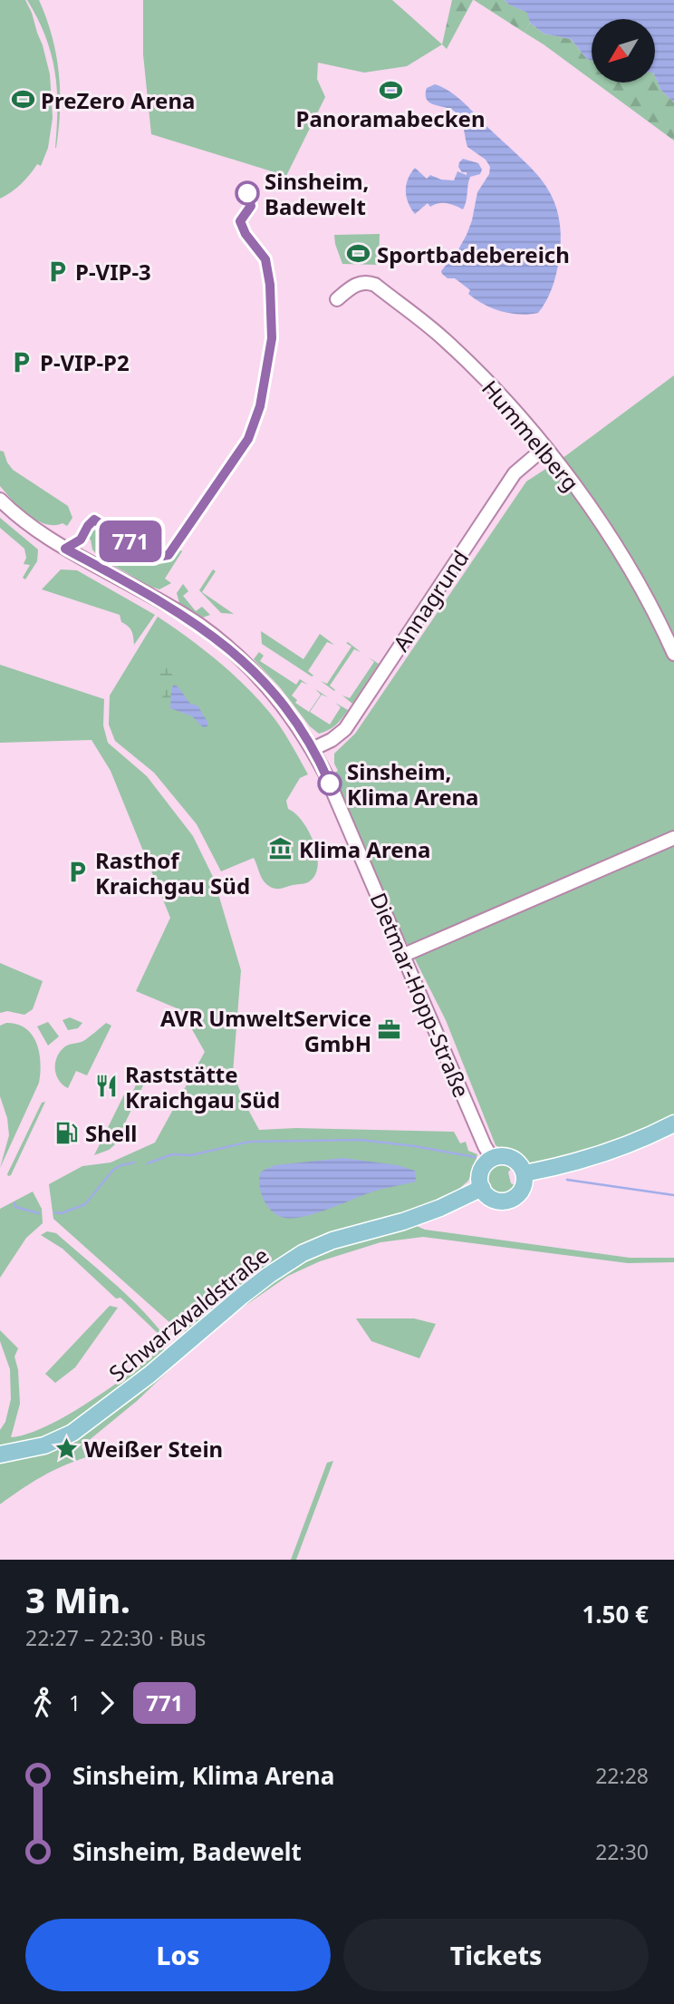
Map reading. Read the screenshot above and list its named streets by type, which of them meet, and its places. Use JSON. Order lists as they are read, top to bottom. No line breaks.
{"streets":{"main road":["Schwarzwaldstraße"],"street":["Hummelberg","Annagrund","Dietmar-Hopp-Straße"]},"crossings":[["Hummelberg","Annagrund"],["Annagrund","Dietmar-Hopp-Straße"],["Dietmar-Hopp-Straße","Schwarzwaldstraße"]],"places":{"sports":["Panoramabecken","PreZero Arena","Sportbadebereich"],"other":["Sinsheim, Badewelt","Sinsheim, Klima Arena"],"parking":["P-VIP-3","P-VIP-P2","Rasthof Kraichgau Süd"],"museum":["Klima Arena"],"office":["AVR UmweltService GmbH"],"restaurant":["Raststätte Kraichgau Süd"],"fuel station":["Shell"],"place":["Weißer Stein"]},"lines":["bus line 771"],"north":"bottom left","page":{"on_map":"771","heading":["3 Min.","22:27 – 22:30 · Bus","1.50 €"],"legs":["1","771"],"list":[{"name":"Sinsheim, Klima Arena","value":"22:28"},{"name":"Sinsheim, Badewelt","value":"22:30"}],"buttons":["Los","Tickets"]}}
